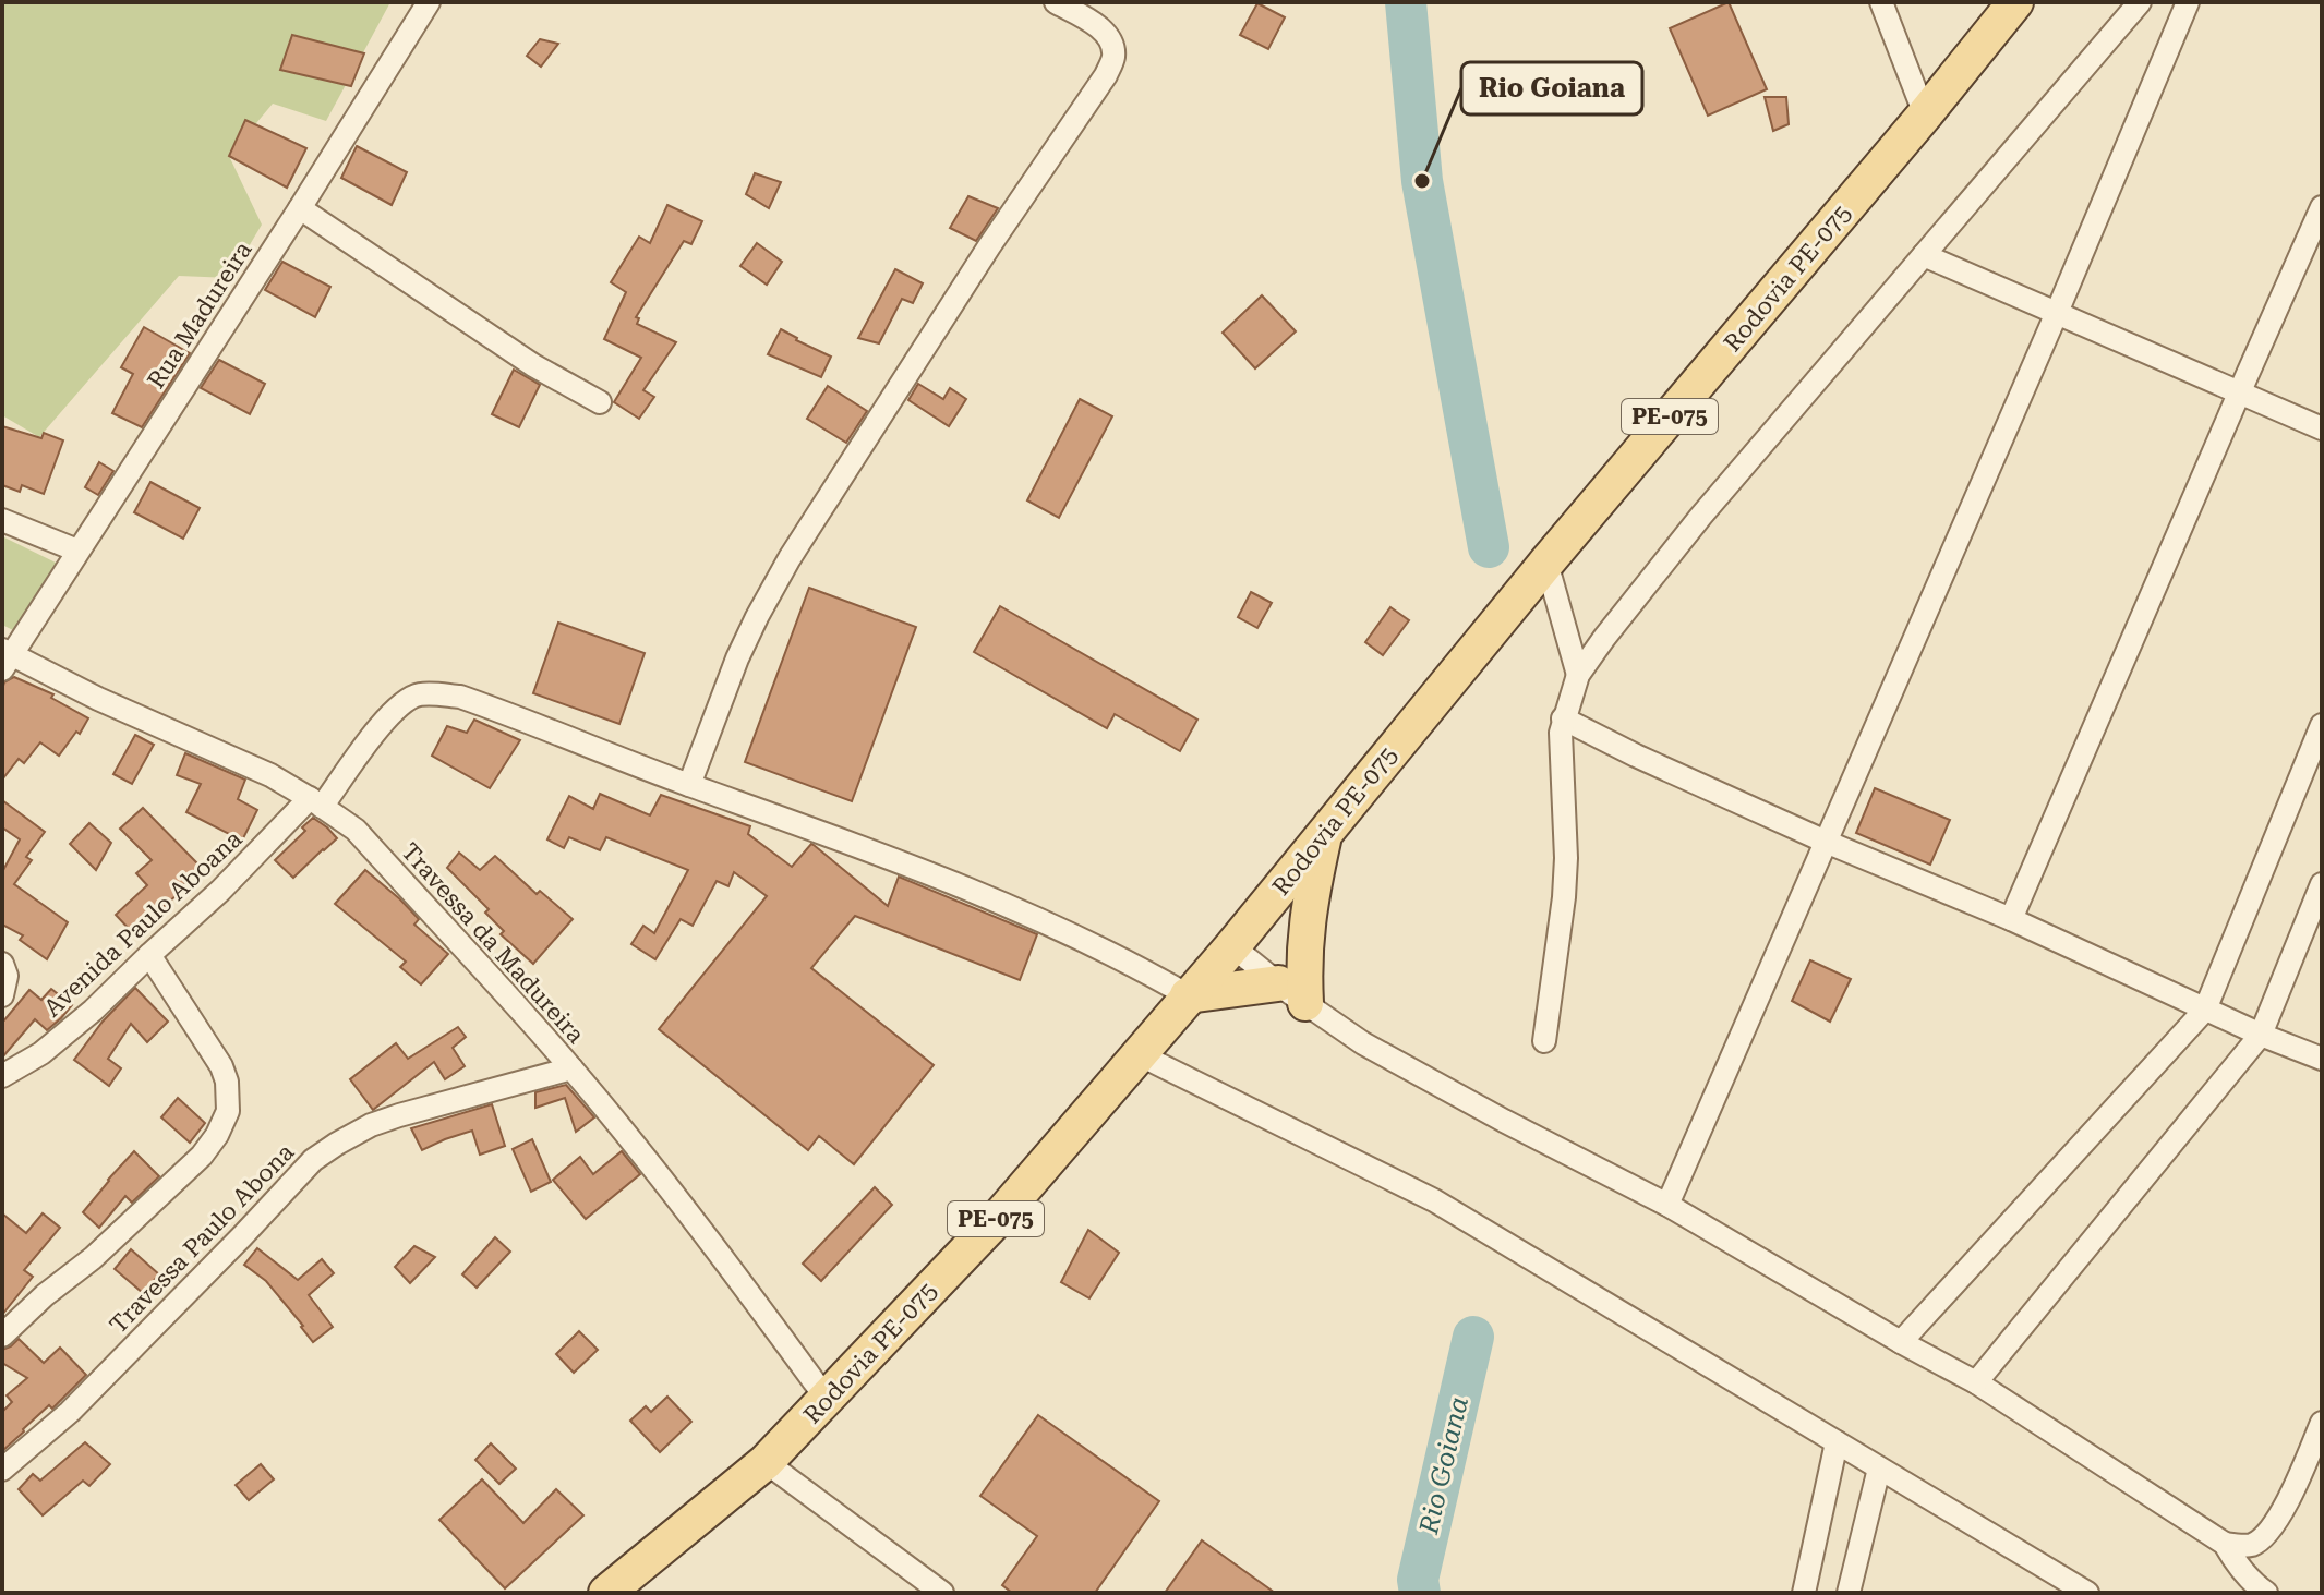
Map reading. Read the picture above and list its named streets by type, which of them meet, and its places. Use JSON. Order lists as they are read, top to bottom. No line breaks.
{"streets":{"main road":["Rodovia PE-075","PE-075"],"street":["Rua Madureira","Avenida Paulo Aboana","Travessa da Madureira","Travessa Paulo Abona"]},"crossings":[["Rodovia PE-075","Avenida Paulo Aboana"],["Rodovia PE-075","Travessa da Madureira"],["Rua Madureira","Travessa da Madureira"],["Avenida Paulo Aboana","Travessa da Madureira"],["Travessa da Madureira","Travessa Paulo Abona"]],"water":["Rio Goiana"],"places":["Rio Goiana"]}
